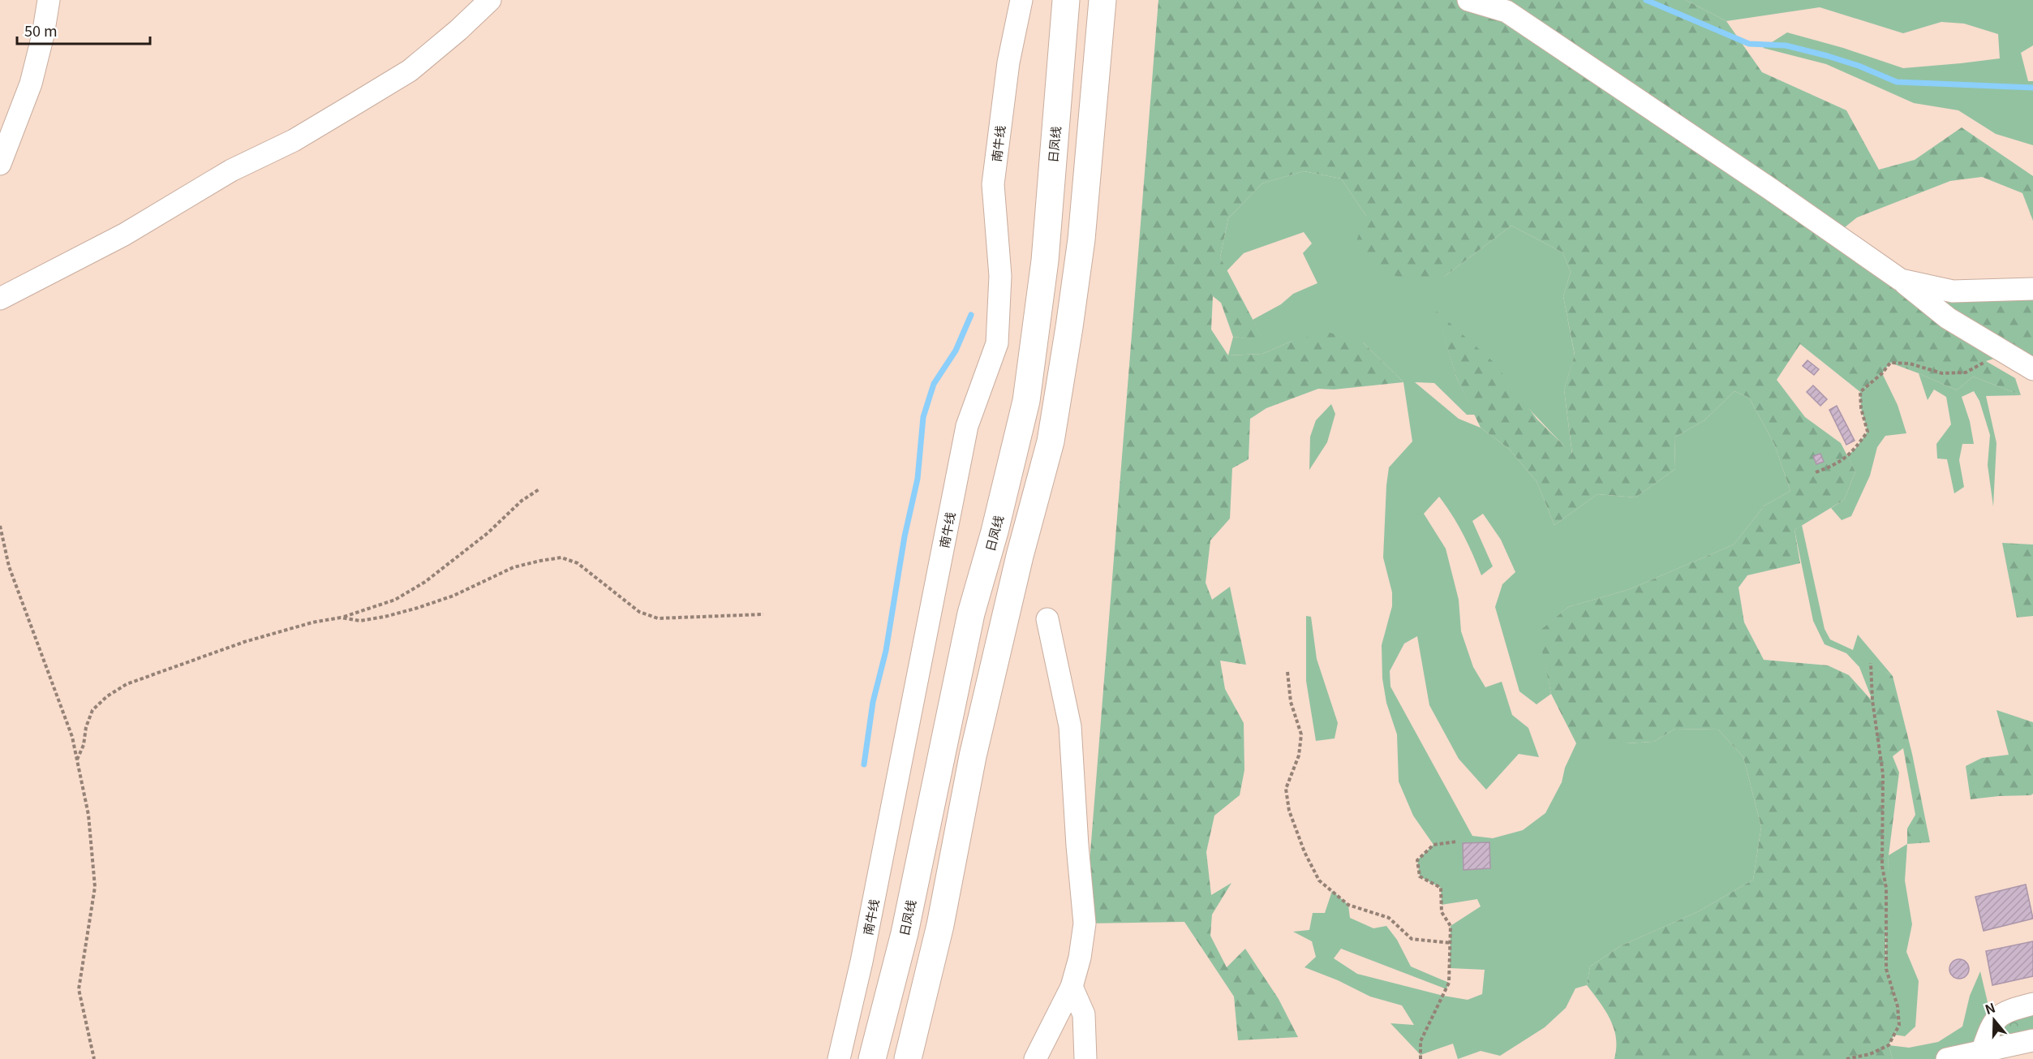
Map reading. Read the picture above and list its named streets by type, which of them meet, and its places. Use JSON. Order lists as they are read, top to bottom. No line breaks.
{"streets":{"highway":["日凤线"],"street":["南牛线"]},"scale_bar":"50 m","north":"top"}
